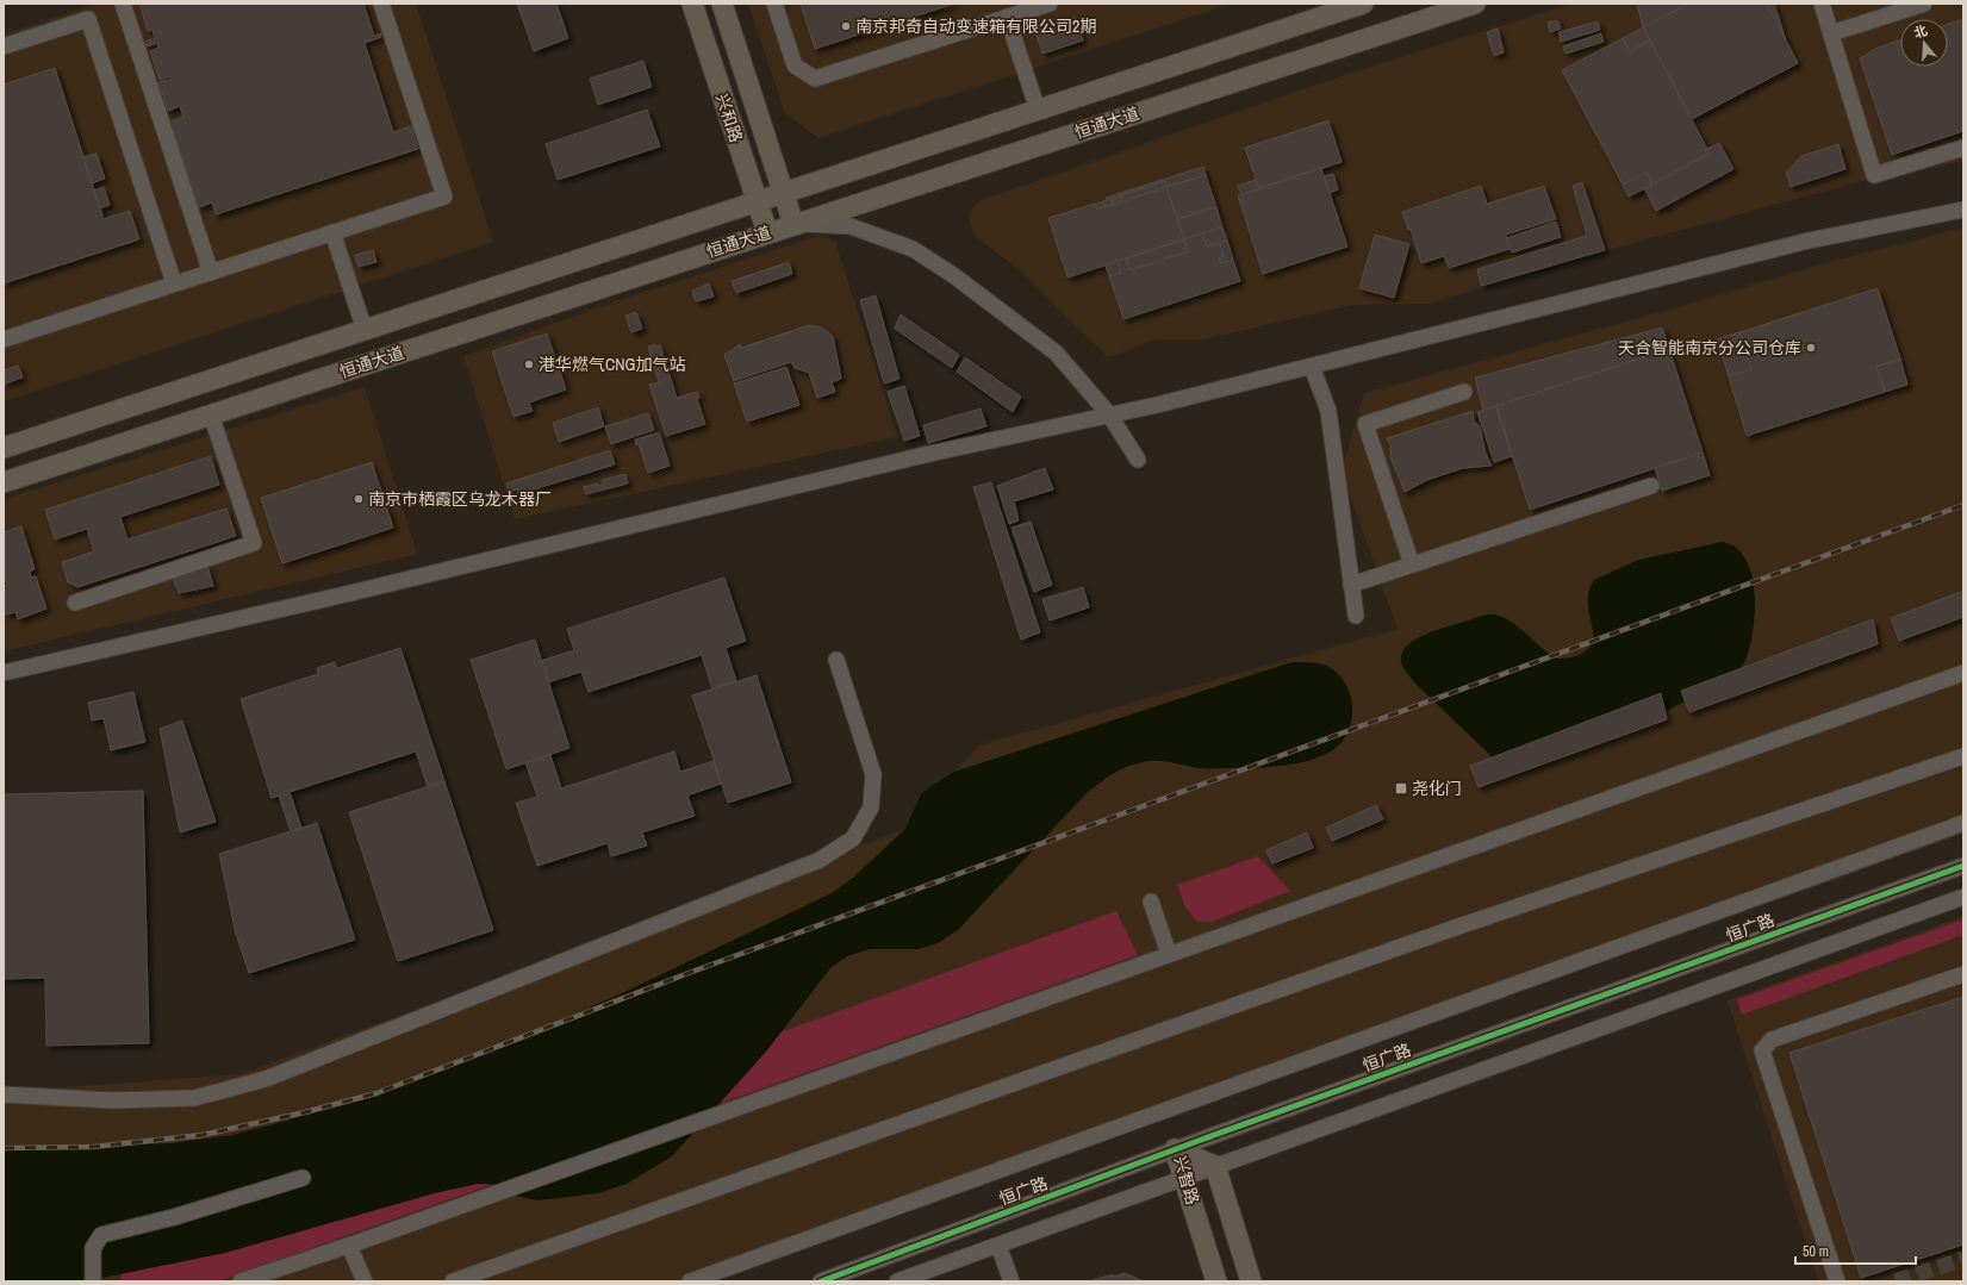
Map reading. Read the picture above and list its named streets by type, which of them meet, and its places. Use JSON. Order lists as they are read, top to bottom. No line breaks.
{"streets":{"main road":["兴和路","恒通大道","兴智路"],"street":["恒广路"]},"crossings":[["兴和路","恒通大道"],["恒广路","兴智路"]],"places":{"other":["南京邦奇自动变速箱有限公司2期","天合智能南京分公司仓库","港华燃气CNG加气站","南京市栖霞区乌龙木器厂"],"transit":["尧化门"]},"scale_bar":"50 m","north":"top"}
